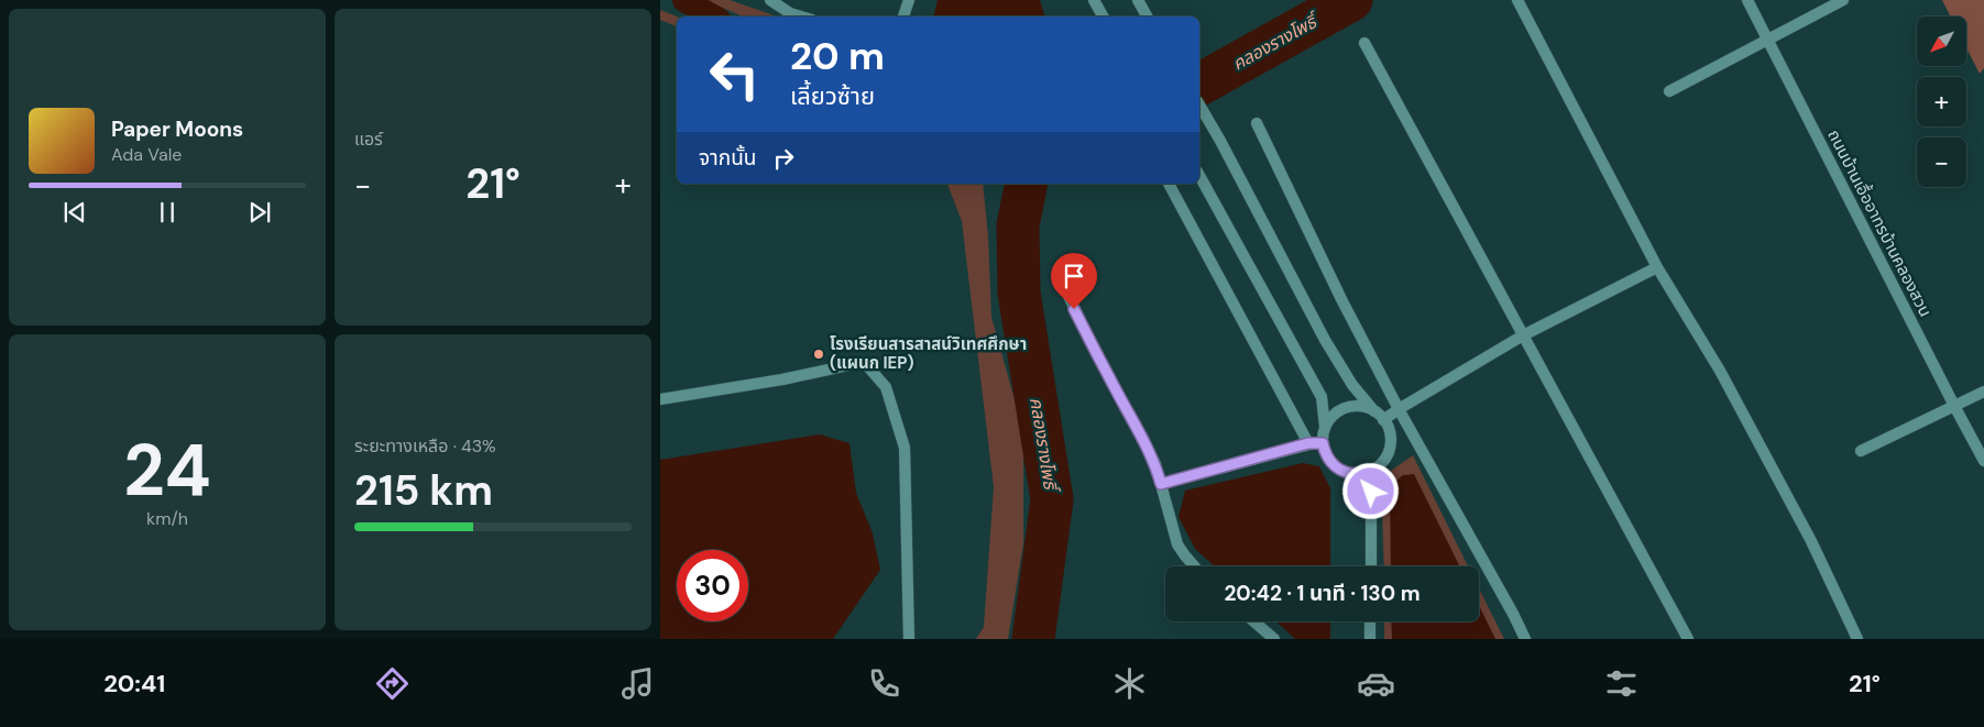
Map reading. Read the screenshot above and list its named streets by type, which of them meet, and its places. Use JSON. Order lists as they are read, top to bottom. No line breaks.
{"streets":{"street":["ถนนบ้านเอื้ออาทรบ้านคลองสวน"]},"water":["คลองรางโพธิ์"],"places":["โรงเรียนสารสาสน์วิเทศศึกษา (แผนก IEP)"],"north":"bottom left","page":{"tile":["แอร์",["24","km/h"],["ระยะทางเหลือ · 43%","215 km"]],"map_buttons":["+","−"],"turn":["20 m","เลี้ยวซ้าย"],"song":["Paper Moons","Ada Vale"],"then":"จากนั้น","heat":["−","21°","+"],"limit":"30","trip":"20:42 · 1 นาที · 130 m","tabs":["20:41","21°"]}}
